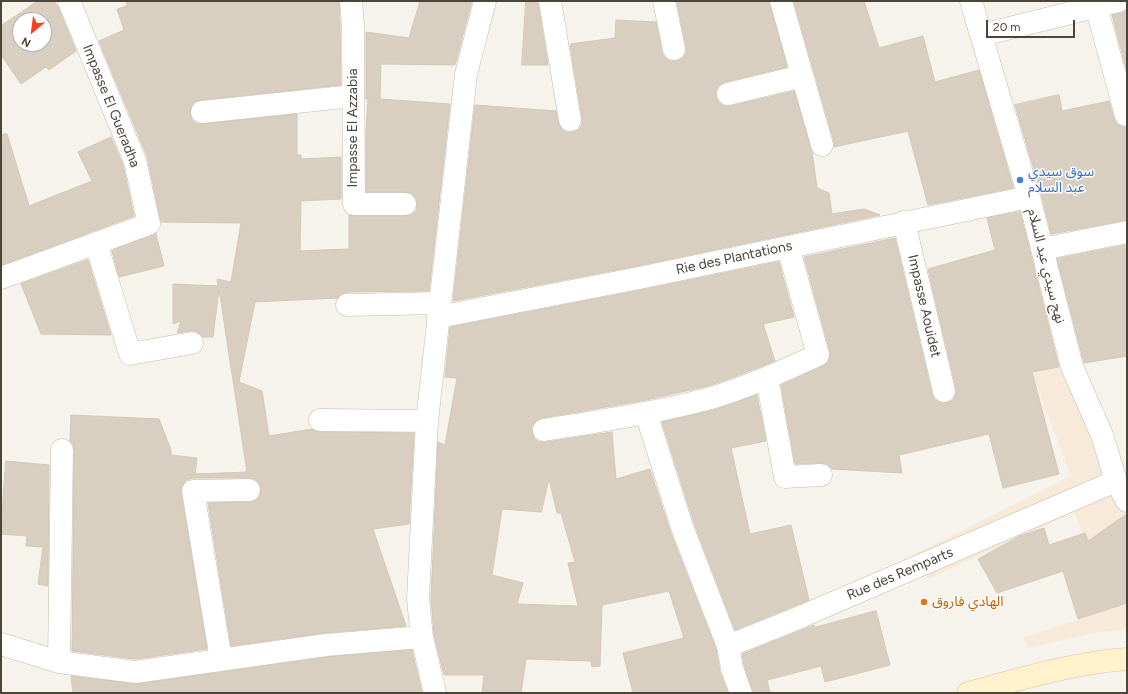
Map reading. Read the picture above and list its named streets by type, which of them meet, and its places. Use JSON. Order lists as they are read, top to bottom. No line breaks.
{"streets":{"street":["Impasse El Gueradha","Impasse El Azzabia","Rie des Plantations","نهج سيدي عبد السلام","Impasse Aouidet","Rue des Remparts"]},"crossings":[["Rie des Plantations","نهج سيدي عبد السلام"],["Rie des Plantations","Impasse Aouidet"],["نهج سيدي عبد السلام","Rue des Remparts"]],"places":["سوق سيدي عبد السلام","الهادي فاروق"],"scale_bar":"20 m","north":"bottom left"}
